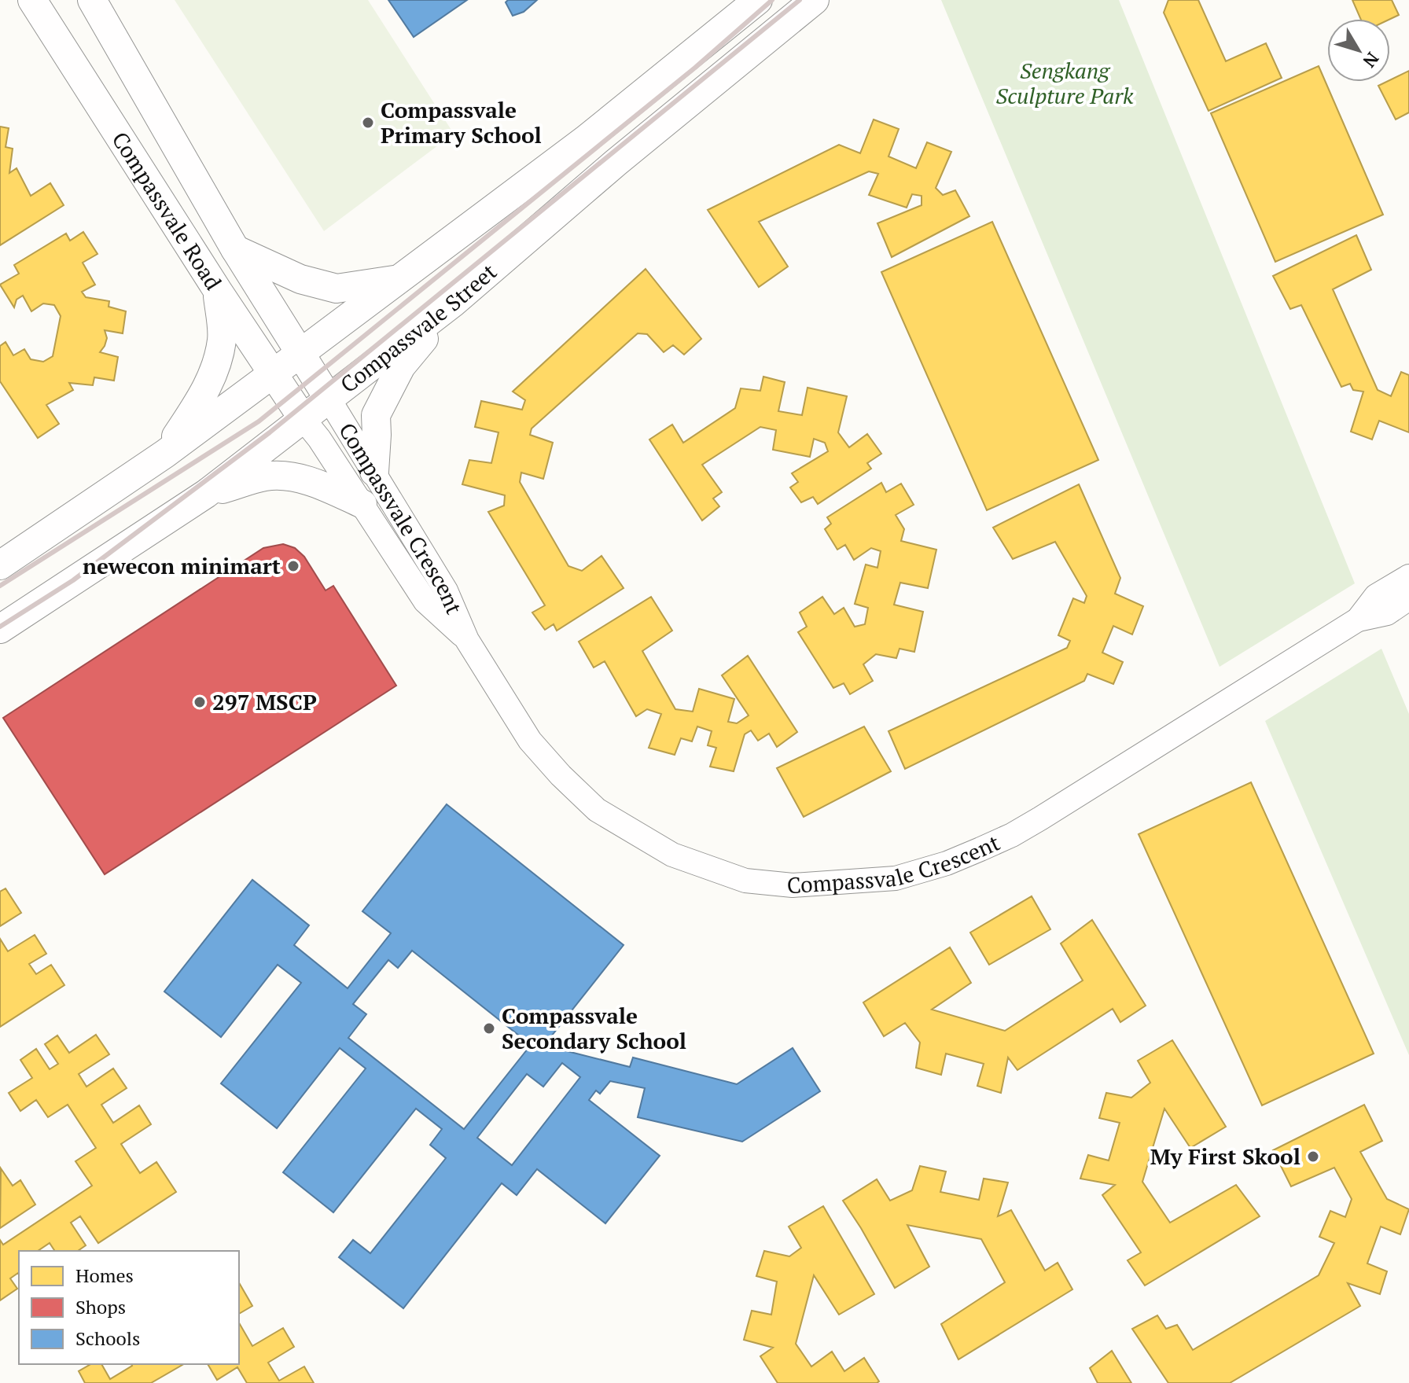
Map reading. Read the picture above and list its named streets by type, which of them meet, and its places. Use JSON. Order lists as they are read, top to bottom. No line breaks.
{"streets":{"street":["Compassvale Road","Compassvale Street","Compassvale Crescent"]},"crossings":[["Compassvale Road","Compassvale Street"],["Compassvale Road","Compassvale Crescent"],["Compassvale Street","Compassvale Crescent"]],"parks":["Sengkang Sculpture Park"],"places":["Compassvale Primary School","newecon minimart","297 MSCP","Compassvale Secondary School","My First Skool"],"legend":["Homes","Shops","Schools"],"north":"bottom right"}
